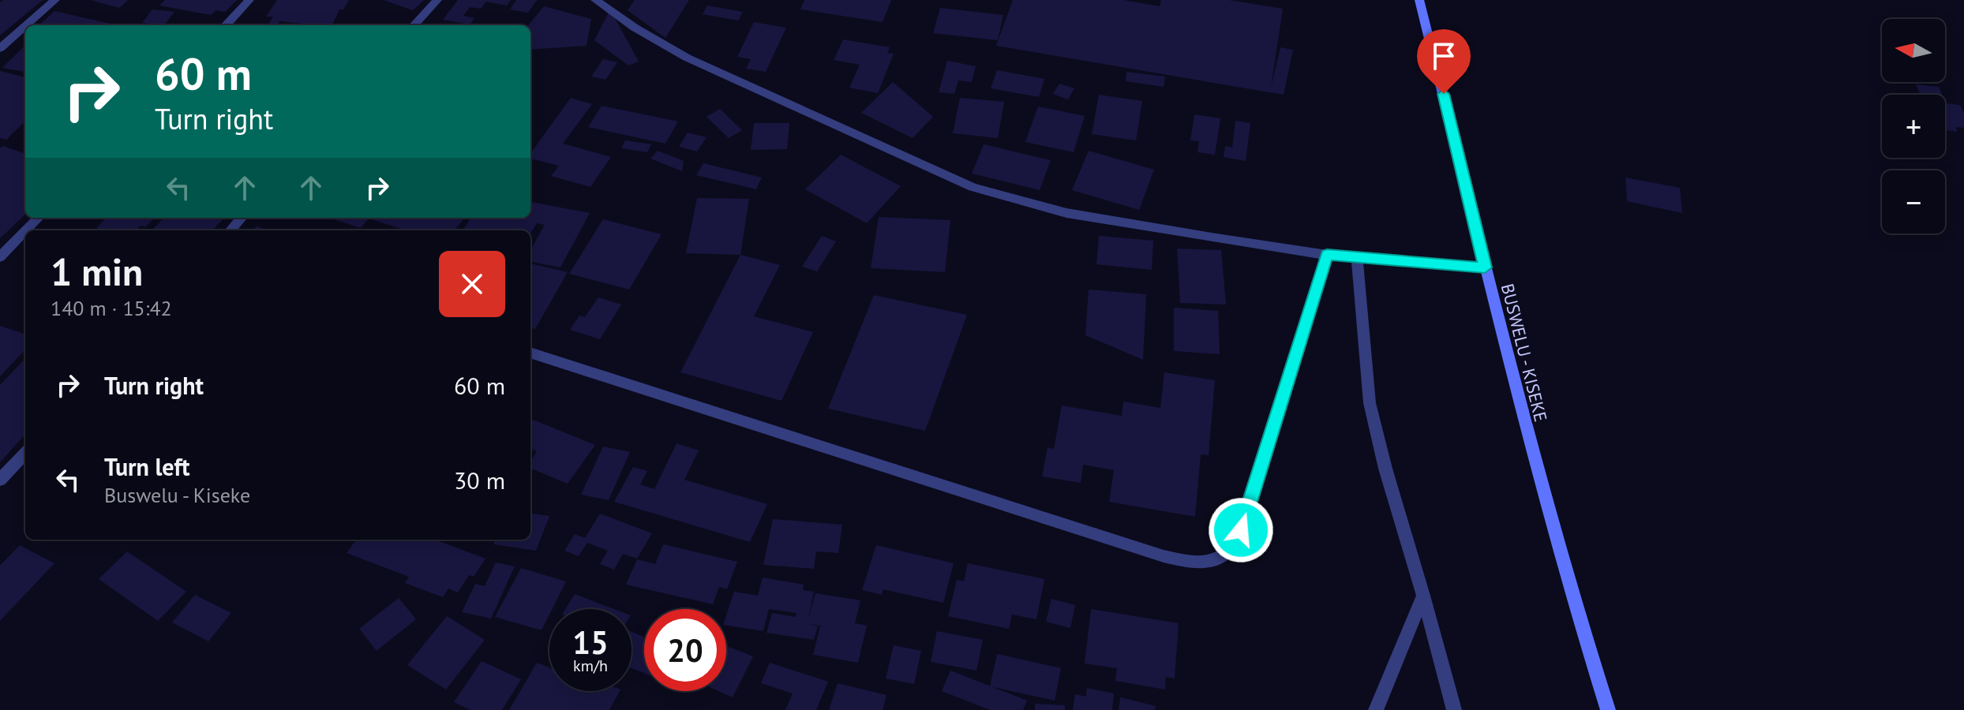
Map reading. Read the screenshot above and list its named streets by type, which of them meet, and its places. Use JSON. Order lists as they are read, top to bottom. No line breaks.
{"streets":{"main road":["BUSWELU - KISEKE"]},"north":"left","page":{"map_buttons":["+","−"],"turn":["60 m","Turn right"],"heading":["1 min","140 m · 15:42"],"list":[{"name":"Turn right","value":"60 m"},{"name":"Turn left","note":"Buswelu - Kiseke","value":"30 m"}],"speed":"15 km/h","limit":"20"}}
